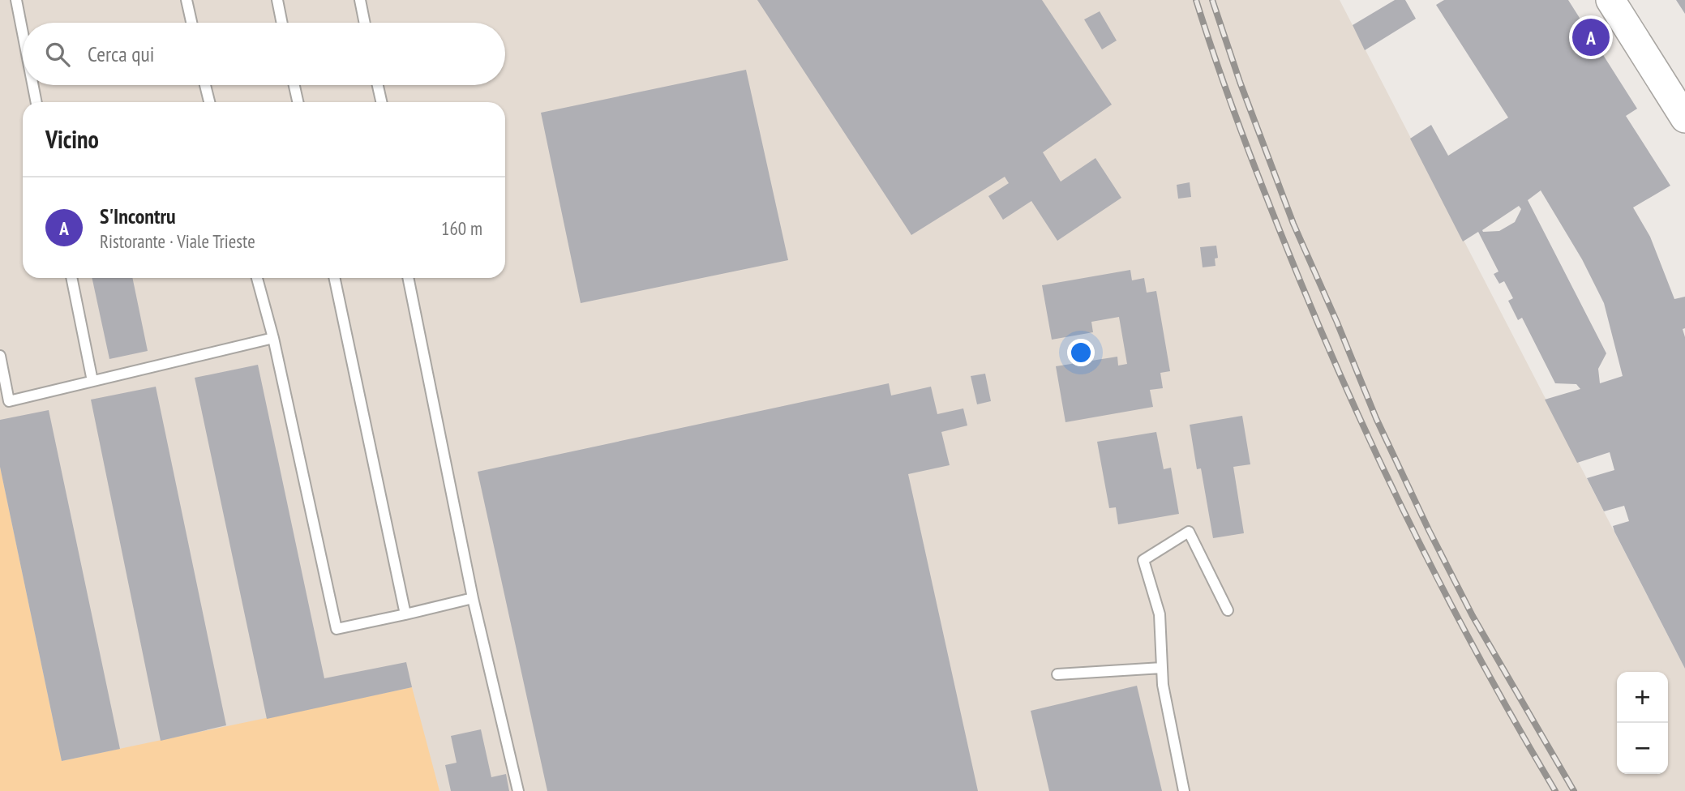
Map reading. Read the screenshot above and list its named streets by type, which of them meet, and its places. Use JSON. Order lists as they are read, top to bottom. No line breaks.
{"page":{"pins":"A","search":"Cerca qui","heading":"Vicino","list":[{"mark":"A","name":"S'Incontru","note":"Ristorante · Viale Trieste","value":"160 m"}],"map_buttons":["+","−"]}}
